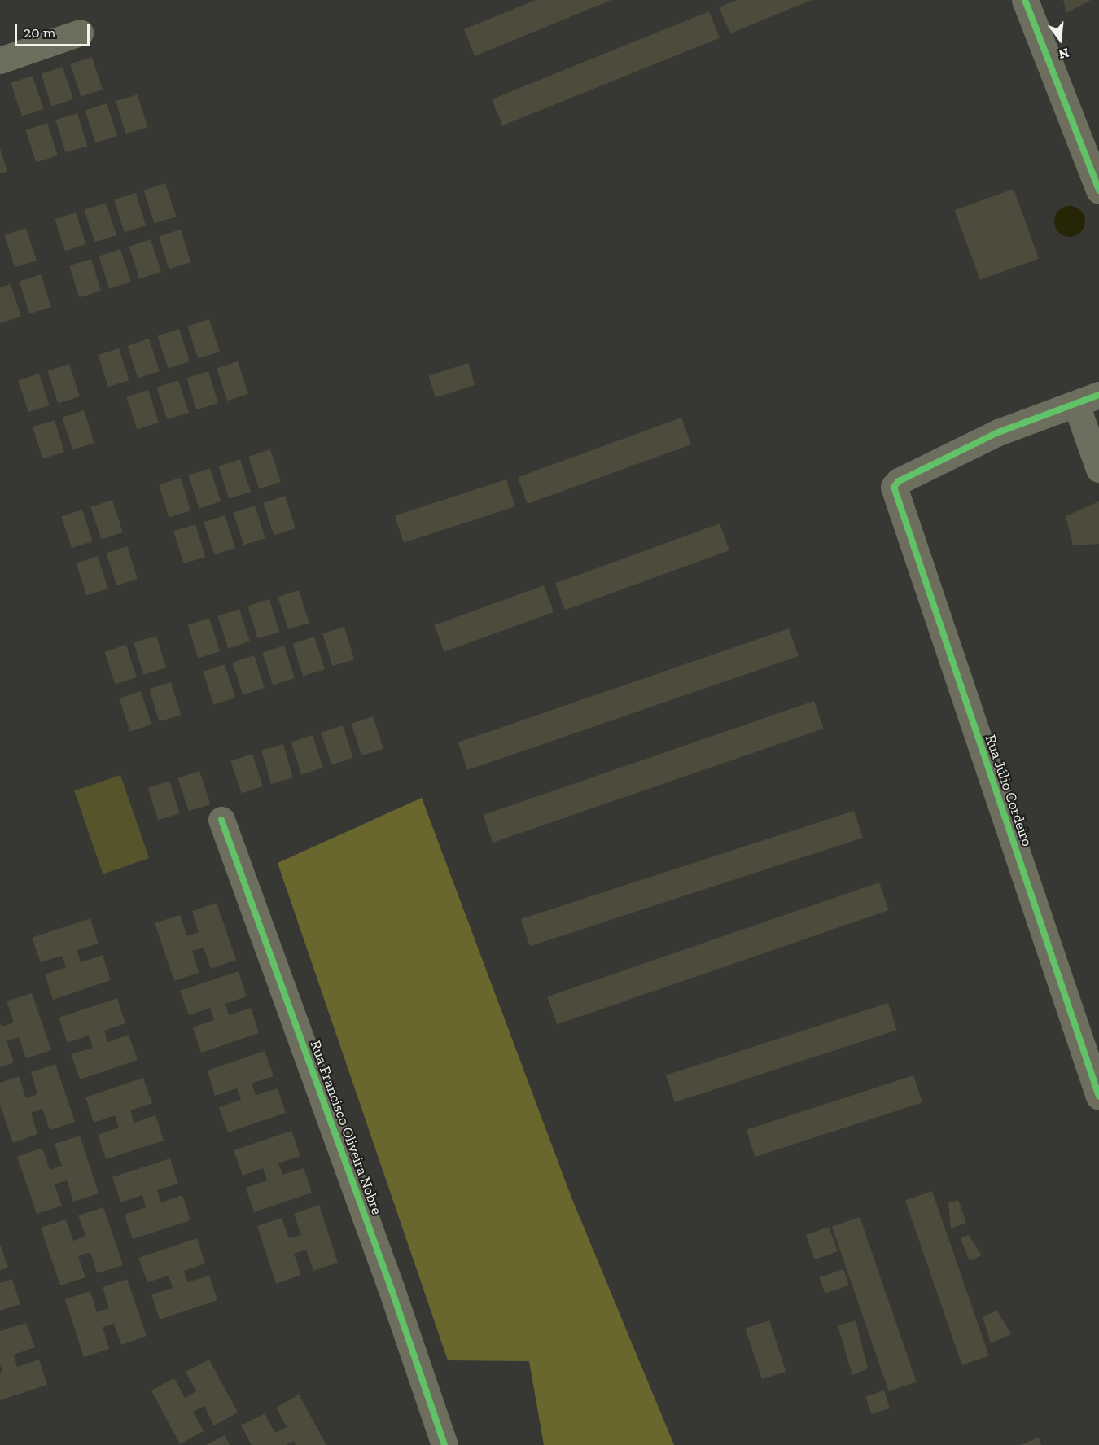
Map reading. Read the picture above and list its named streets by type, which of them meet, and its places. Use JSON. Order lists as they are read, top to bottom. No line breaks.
{"streets":{"street":["Rua Júlio Cordeiro","Rua Francisco Oliveira Nobre"]},"scale_bar":"20 m","north":"bottom"}
